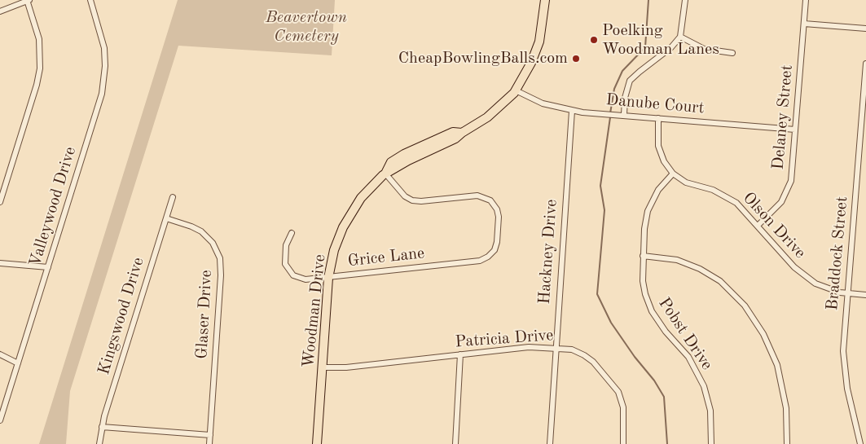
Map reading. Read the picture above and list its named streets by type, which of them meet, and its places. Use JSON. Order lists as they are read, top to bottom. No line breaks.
{"streets":{"main road":["Woodman Drive"],"street":["Danube Court","Delaney Street","Valleywood Drive","Olson Drive","Hackney Drive","Braddock Street","Grice Lane","Glaser Drive","Kingswood Drive","Pobst Drive","Patricia Drive"]},"crossings":[["Danube Court","Delaney Street"],["Danube Court","Olson Drive"],["Danube Court","Hackney Drive"],["Danube Court","Woodman Drive"],["Delaney Street","Olson Drive"],["Olson Drive","Braddock Street"],["Olson Drive","Pobst Drive"],["Hackney Drive","Patricia Drive"],["Grice Lane","Woodman Drive"],["Woodman Drive","Patricia Drive"],["Glaser Drive","Kingswood Drive"]],"parks":["Beavertown Cemetery"],"places":["Poelking Woodman Lanes","CheapBowlingBalls.com"]}
